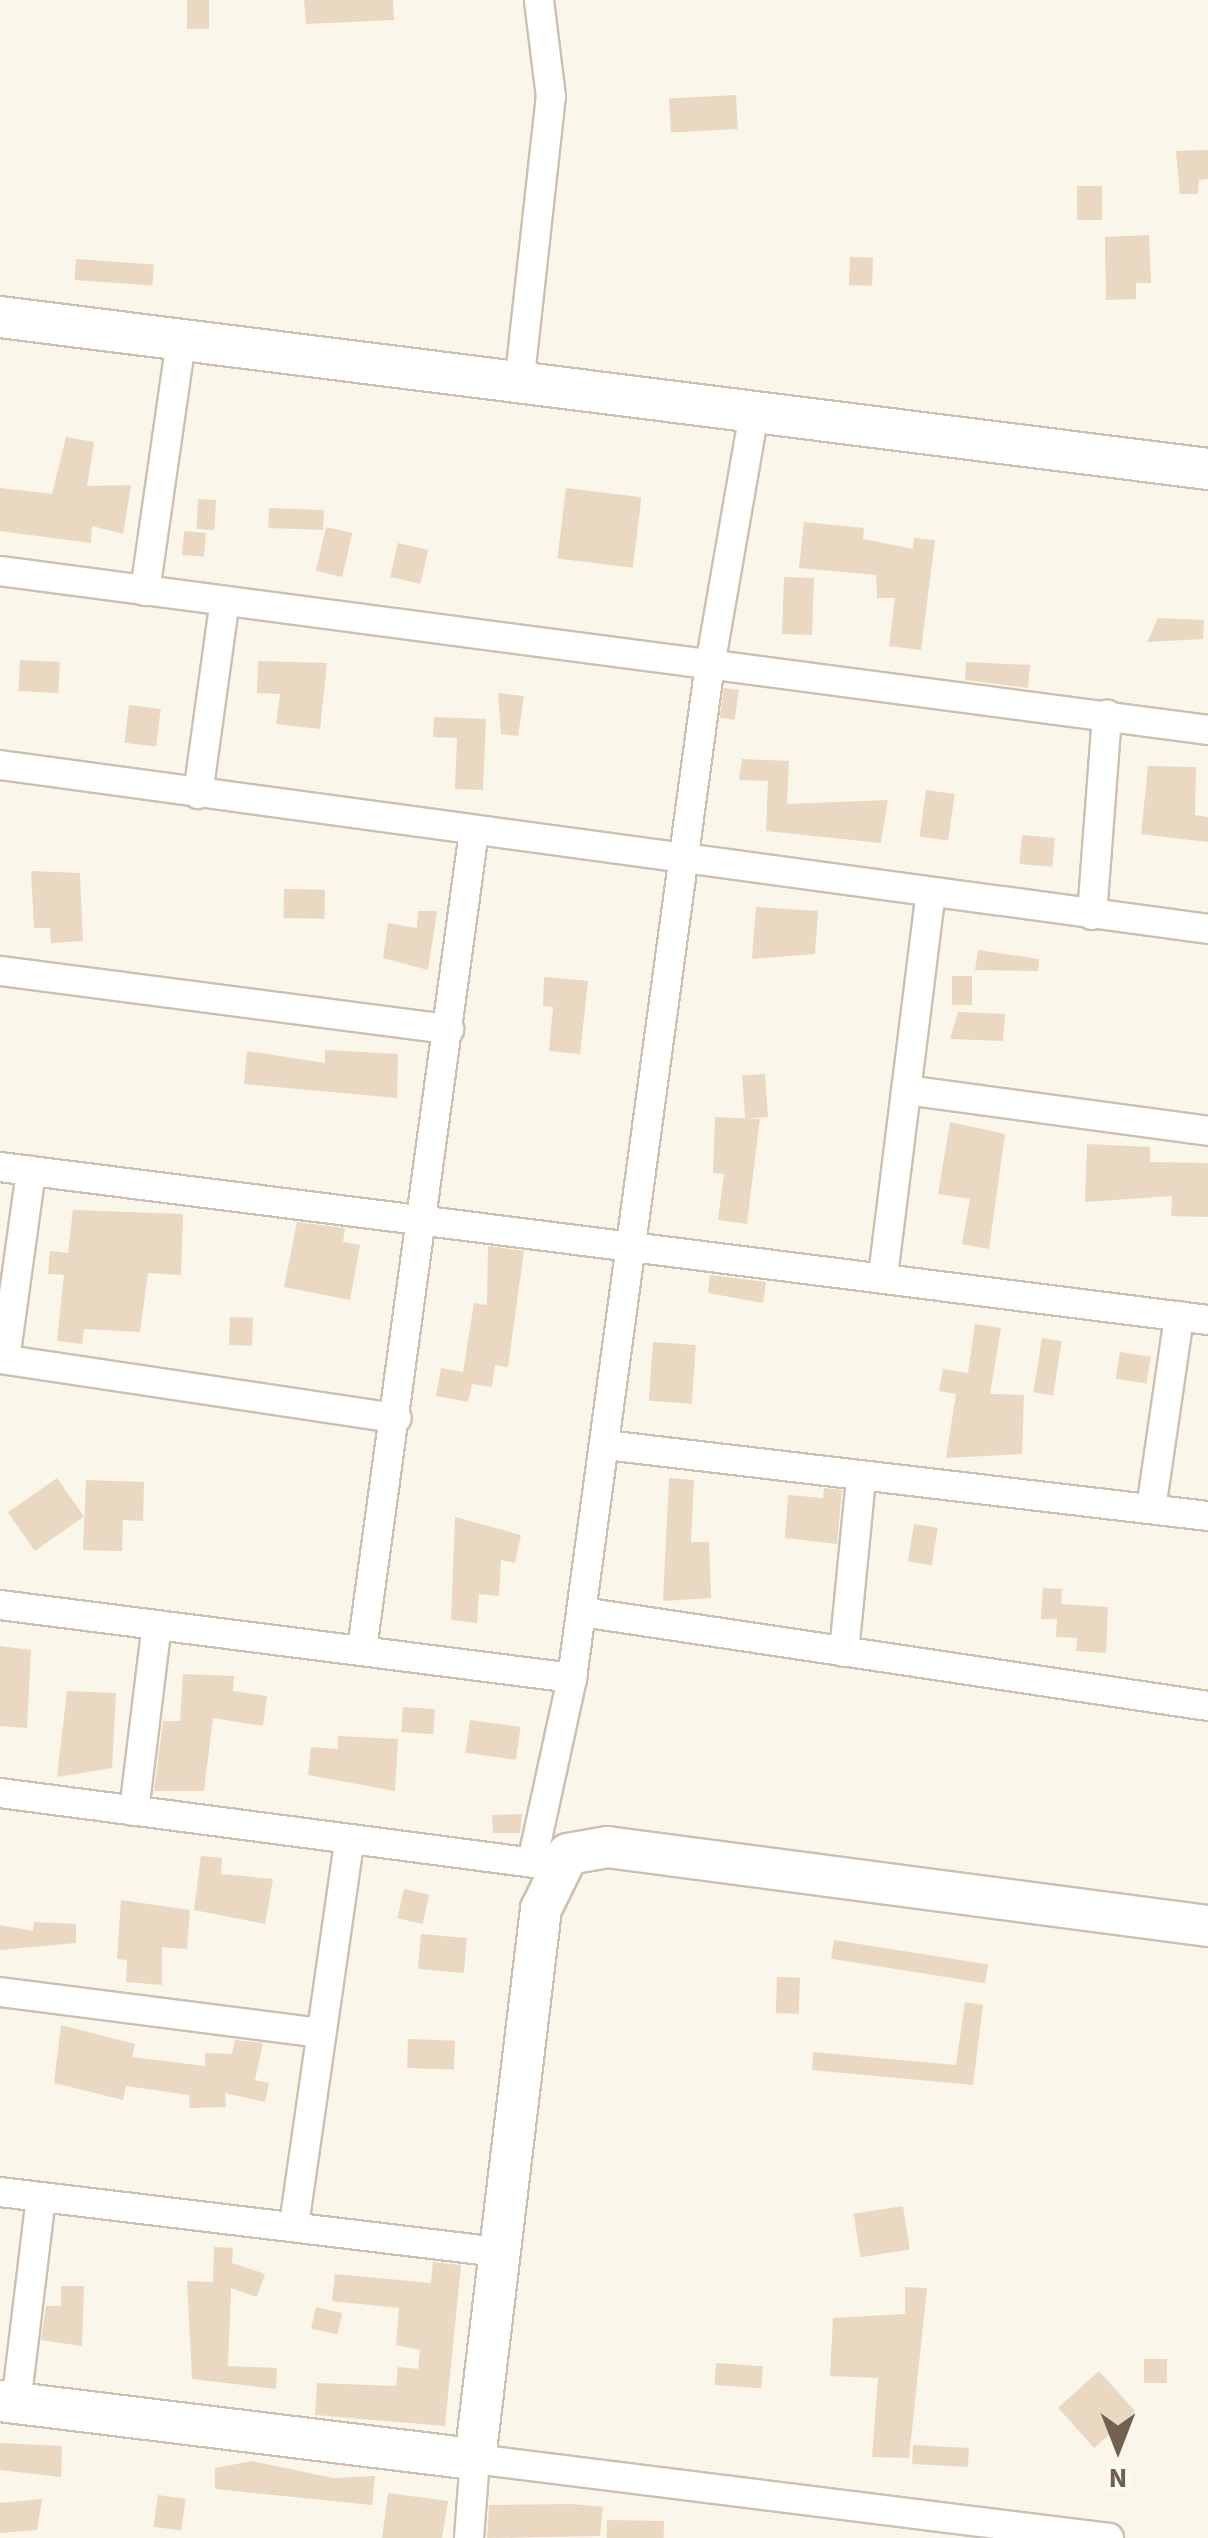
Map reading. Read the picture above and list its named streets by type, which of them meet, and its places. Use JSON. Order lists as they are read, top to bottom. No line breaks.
{"north":"bottom"}
